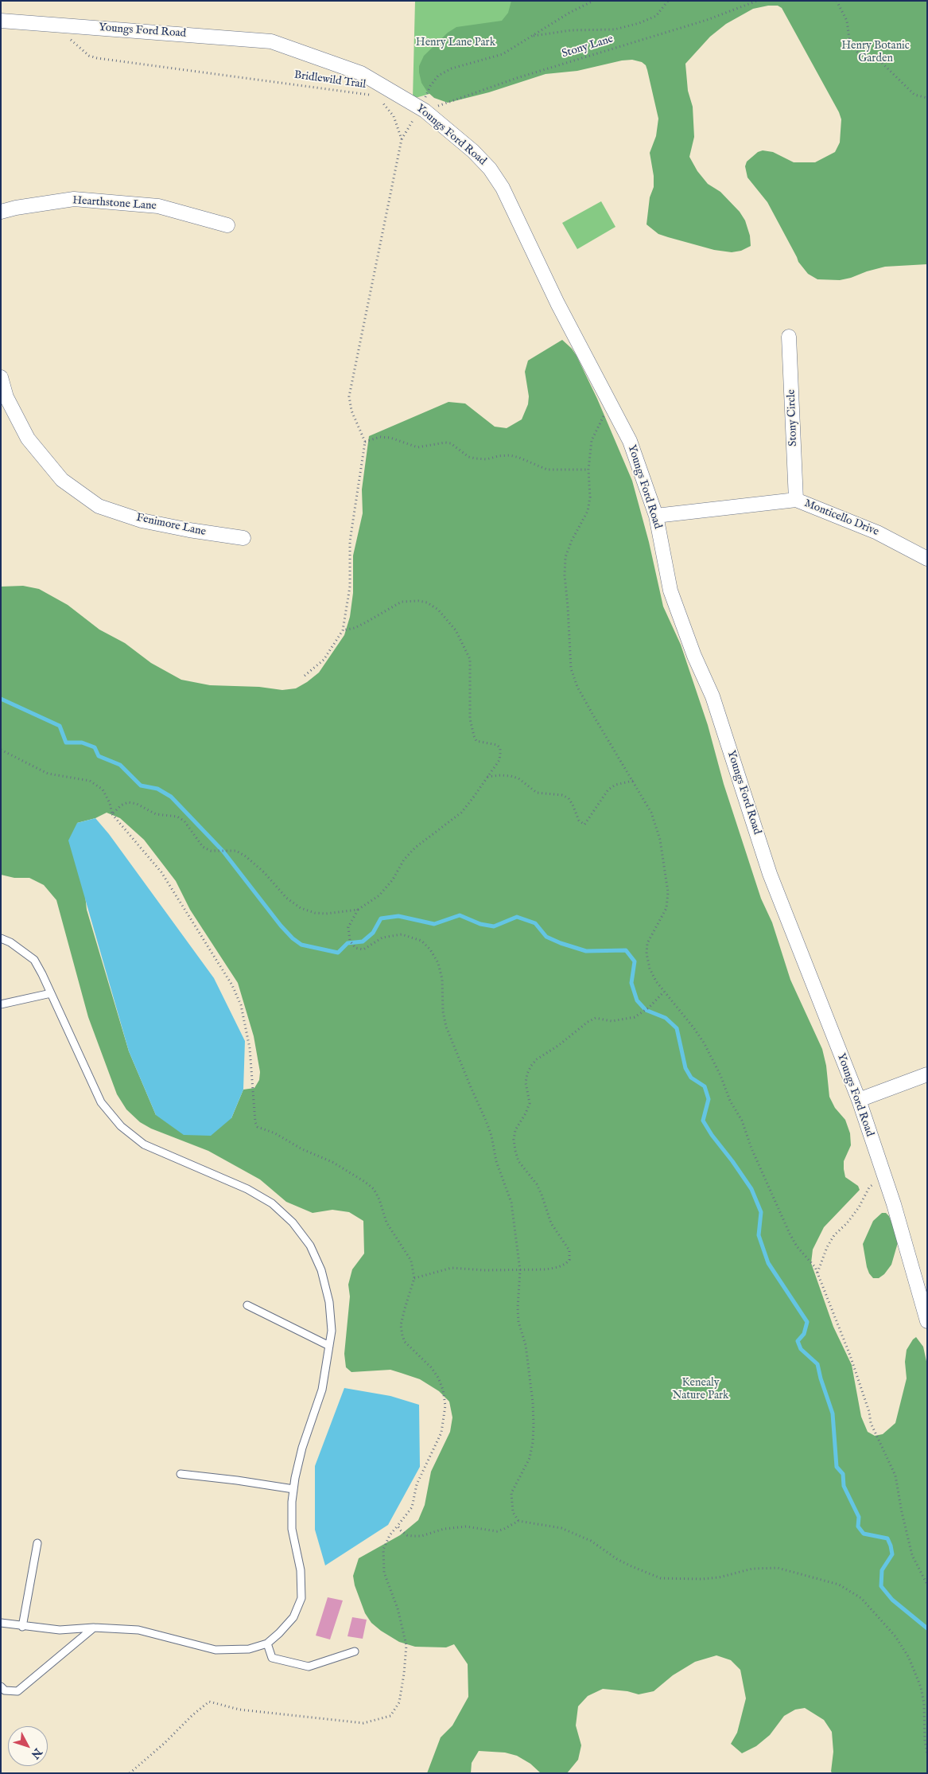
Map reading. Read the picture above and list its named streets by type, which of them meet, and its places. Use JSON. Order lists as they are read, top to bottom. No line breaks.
{"streets":{"street":["Youngs Ford Road","Hearthstone Lane","Stony Circle","Monticello Drive","Fenimore Lane"],"path":["Stony Lane","Bridlewild Trail"]},"crossings":[["Youngs Ford Road","Stony Lane"],["Youngs Ford Road","Monticello Drive"],["Stony Circle","Monticello Drive"]],"parks":["Henry Lane Park","Henry Botanic Garden","Kenealy Nature Park"],"north":"bottom right"}
